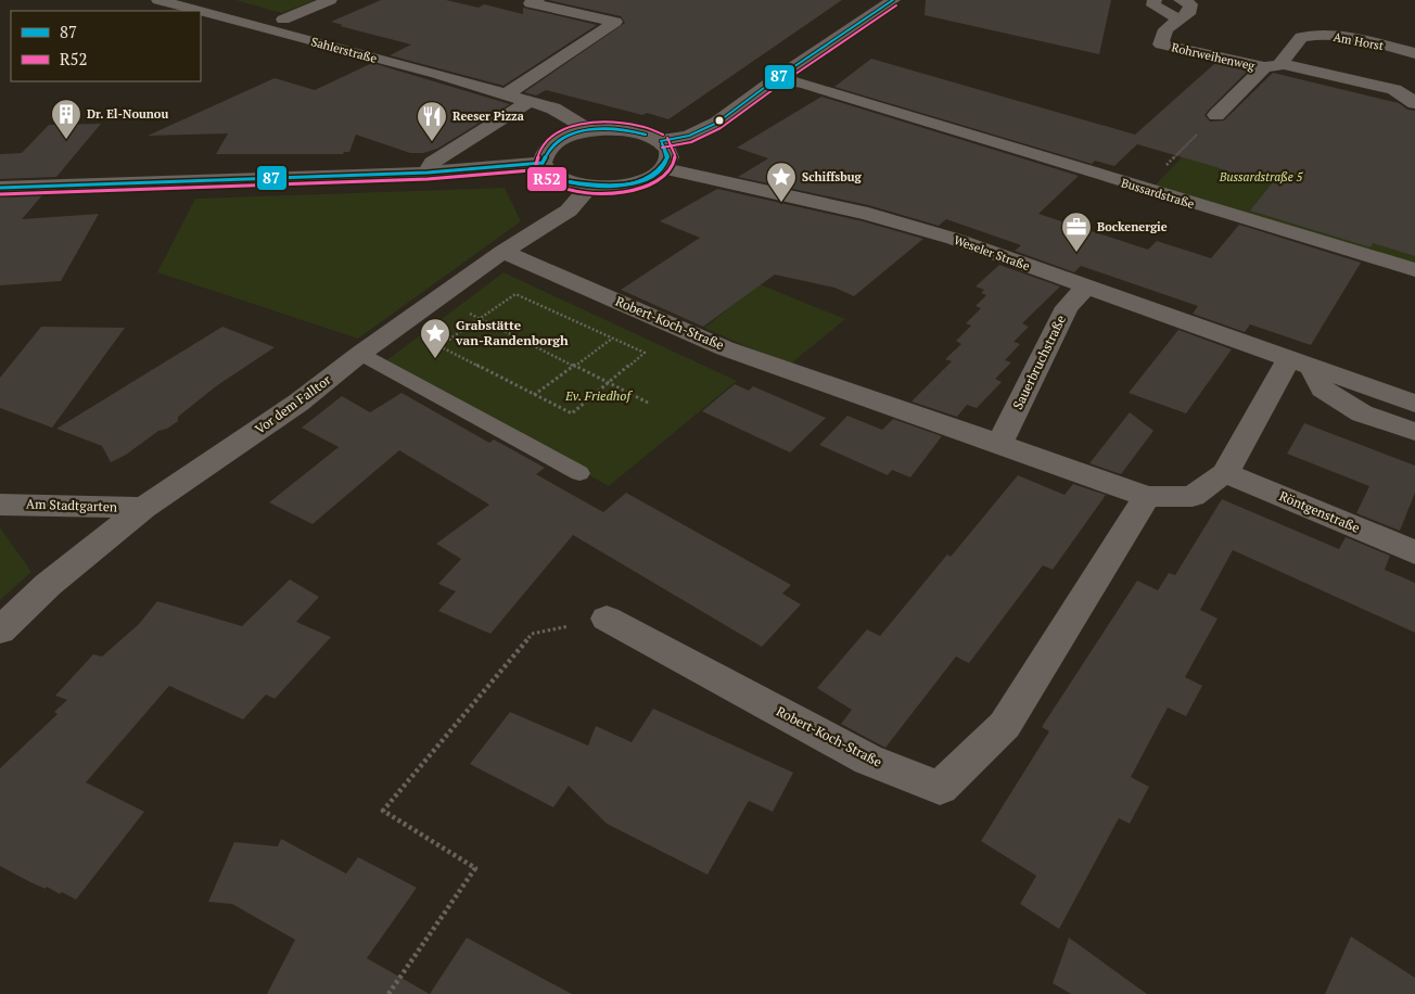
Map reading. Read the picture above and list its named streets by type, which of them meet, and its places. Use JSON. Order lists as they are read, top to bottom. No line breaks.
{"streets":{"street":["Am Horst","Sahlerstraße","Rohrweihenweg","Bussardstraße","Weseler Straße","Robert-Koch-Straße","Sauerbruchstraße","Vor dem Falltor","Am Stadtgarten","Röntgenstraße"]},"crossings":[["Am Horst","Rohrweihenweg"],["Weseler Straße","Robert-Koch-Straße"],["Weseler Straße","Sauerbruchstraße"],["Robert-Koch-Straße","Sauerbruchstraße"],["Robert-Koch-Straße","Vor dem Falltor"],["Robert-Koch-Straße","Röntgenstraße"],["Vor dem Falltor","Am Stadtgarten"]],"parks":["Bussardstraße 5","Ev. Friedhof"],"places":{"building":["Dr. El-Nounou"],"restaurant":["Reeser Pizza"],"place":["Schiffsbug","Grabstätte van-Randenborgh"],"office":["Bockenergie"]},"lines":["transit line 87","transit line R52"],"legend":["87","R52"]}
